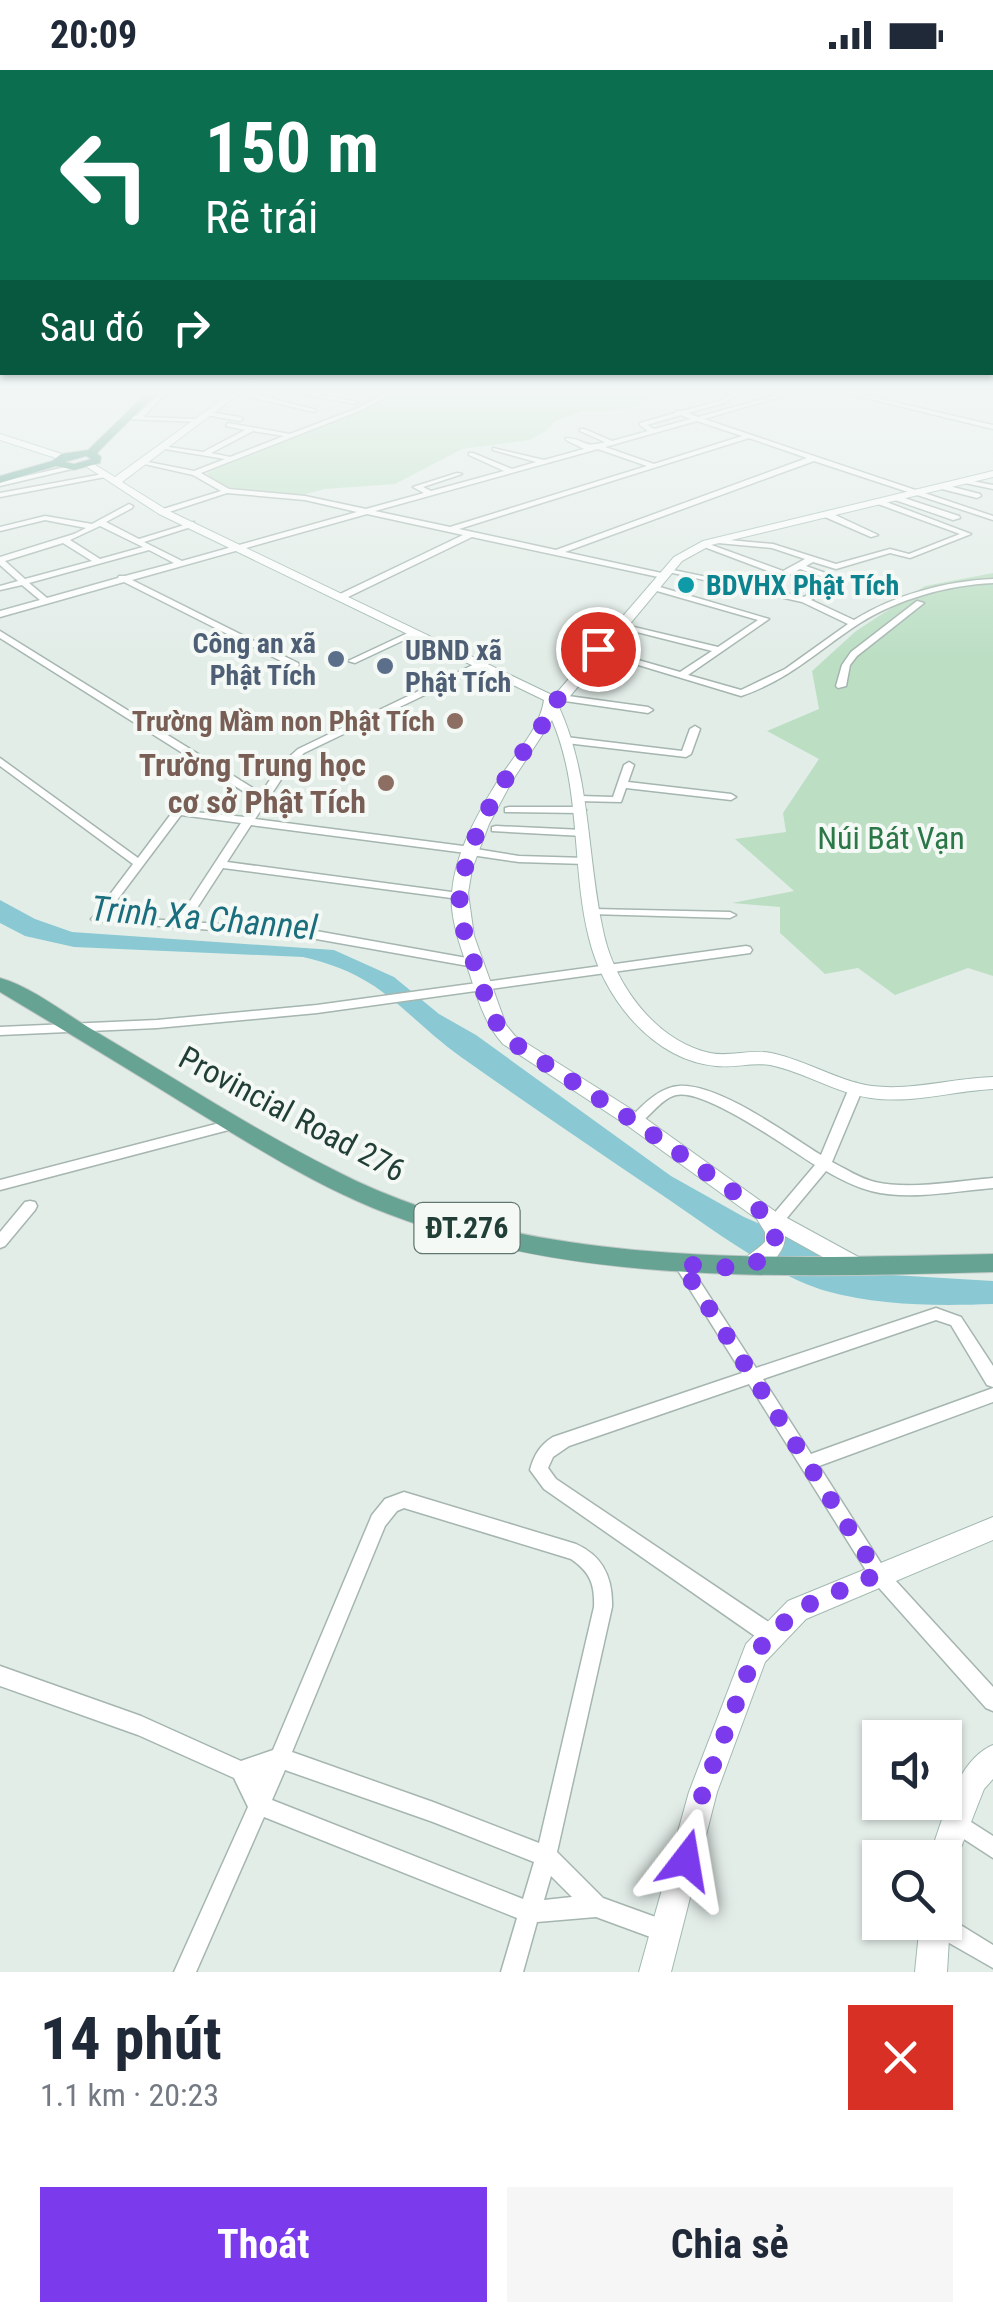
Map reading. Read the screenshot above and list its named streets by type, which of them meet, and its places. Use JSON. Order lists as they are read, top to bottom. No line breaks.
{"streets":{"main road":["Provincial Road 276","ĐT.276"]},"water":["Trinh Xa Channel"],"parks":["Núi Bát Vạn"],"places":["BDVHX Phật Tích","Công an xã Phật Tích","UBND xã Phật Tích","Trường Mầm non Phật Tích","Trường Trung học cơ sở Phật Tích"],"page":{"status":"20:09","turn":["150 m","Rẽ trái"],"then":"Sau đó","heading":["14 phút","1.1 km · 20:23"],"buttons":["Thoát","Chia sẻ"]}}
